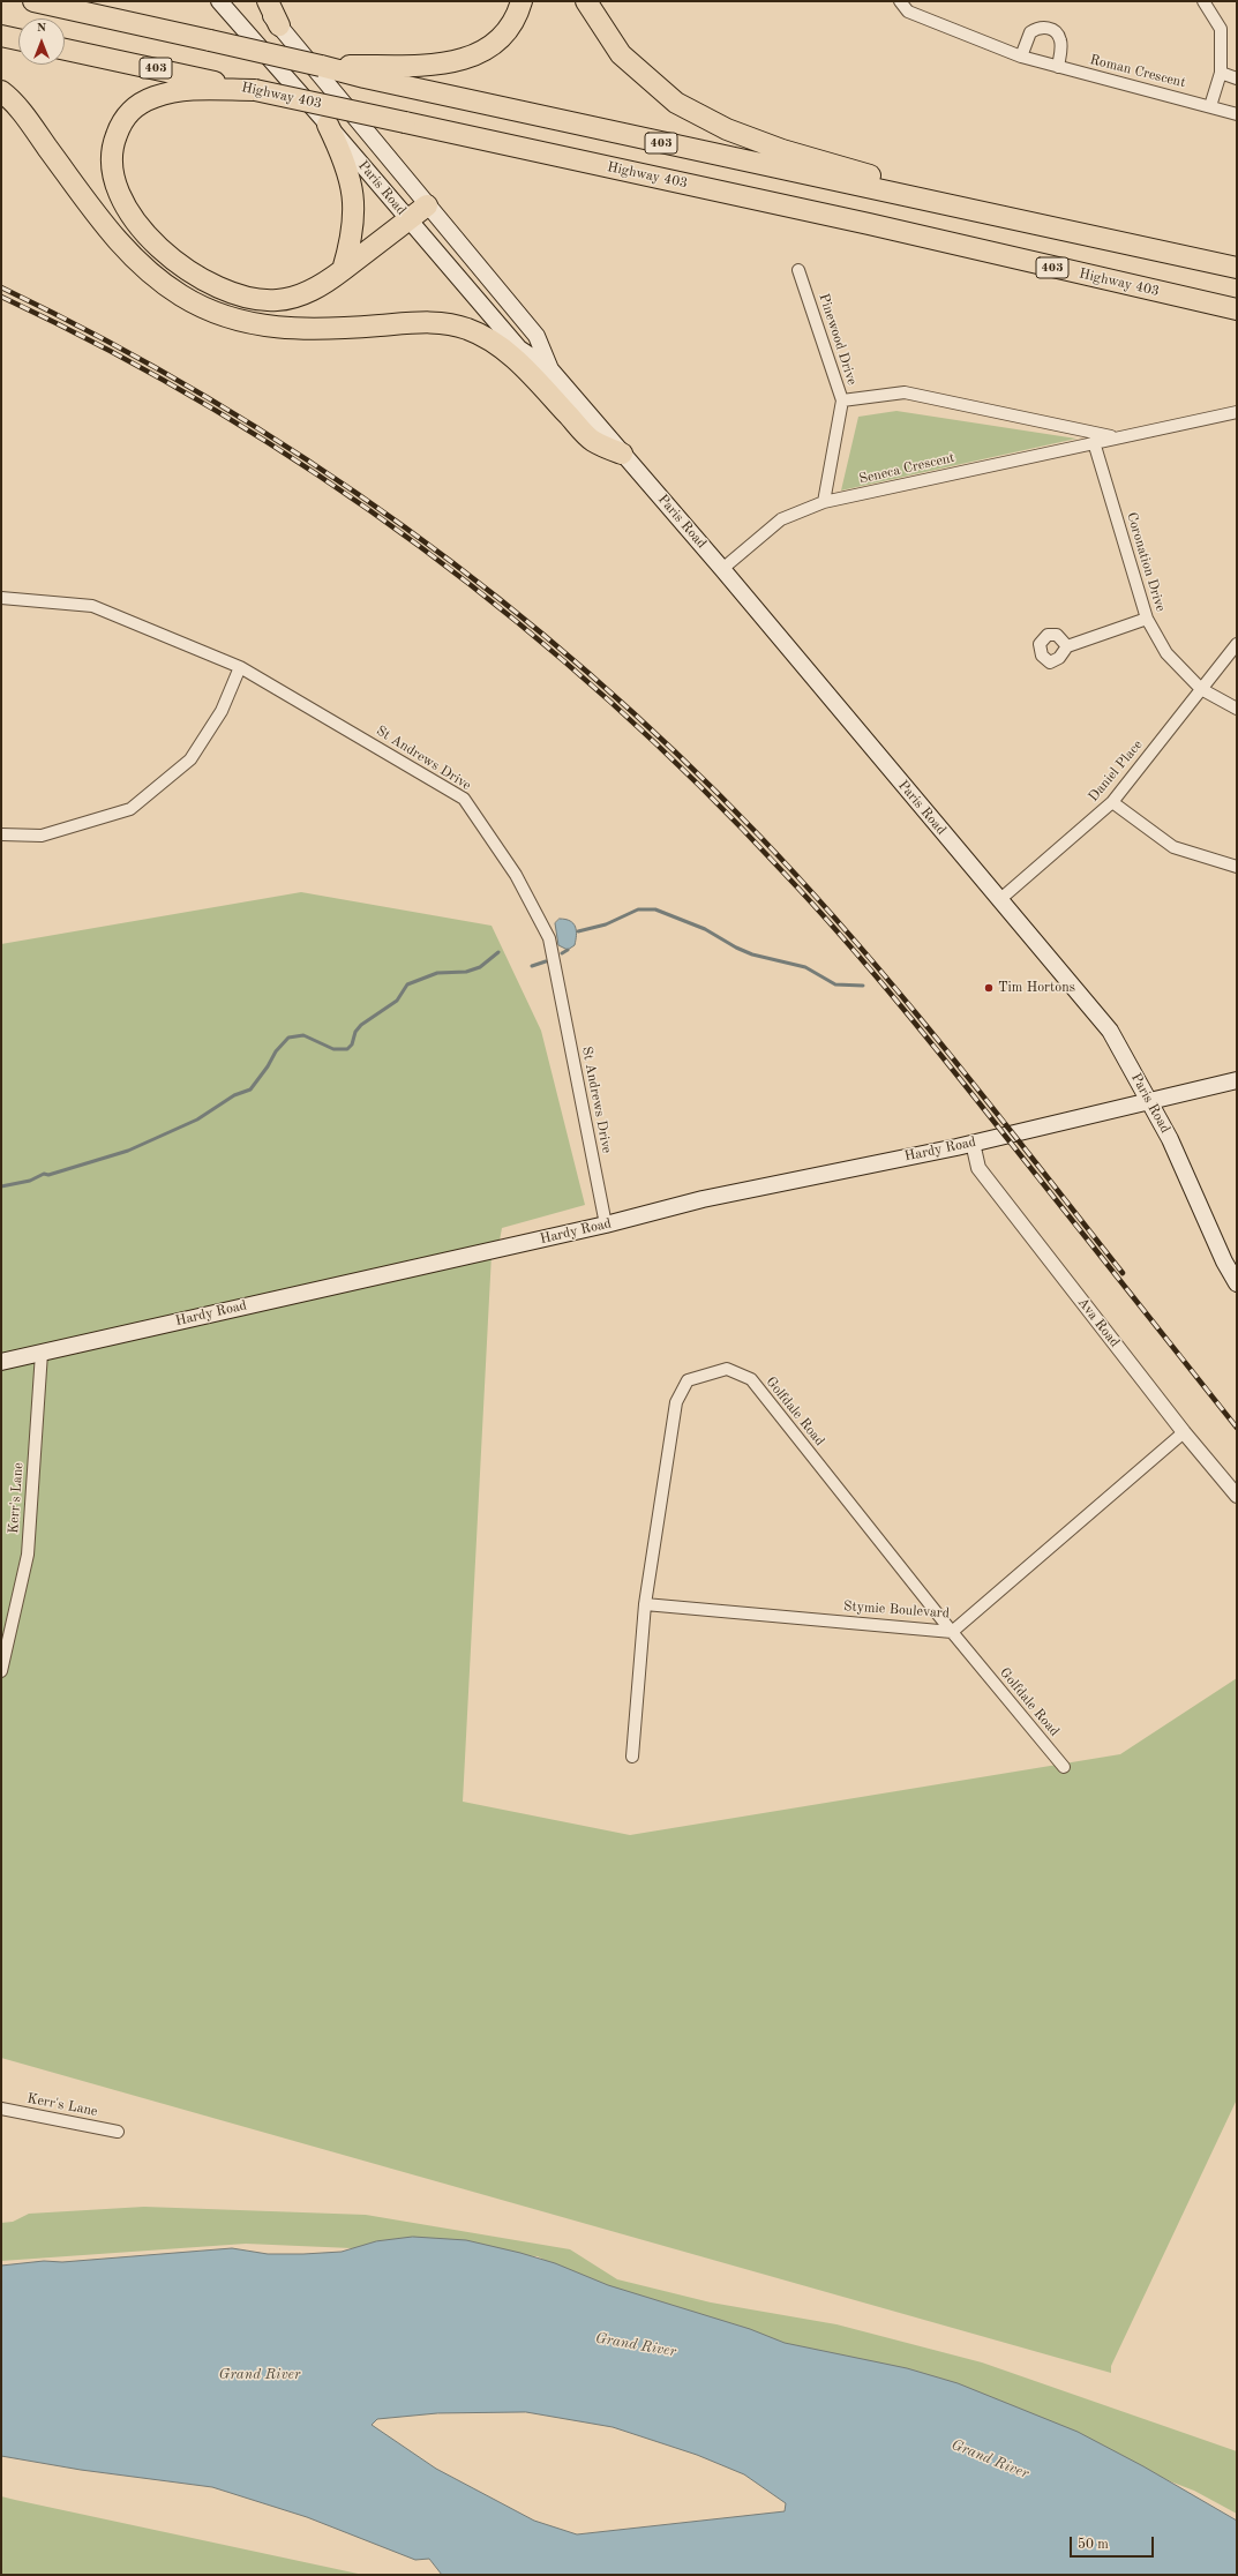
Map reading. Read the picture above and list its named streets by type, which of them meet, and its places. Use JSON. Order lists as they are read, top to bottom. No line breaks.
{"streets":{"highway":["403","Highway 403"],"main road":["Paris Road","Hardy Road"],"street":["Roman Crescent","Pinewood Drive","Seneca Crescent","Coronation Drive","St Andrews Drive","Daniel Place","Ava Road","Golfdale Road","Kerr's Lane","Stymie Boulevard"]},"crossings":[["Paris Road","Seneca Crescent"],["Paris Road","Daniel Place"],["Paris Road","Hardy Road"],["Pinewood Drive","Seneca Crescent"],["Seneca Crescent","Coronation Drive"],["Coronation Drive","Daniel Place"],["St Andrews Drive","Hardy Road"],["Hardy Road","Ava Road"],["Hardy Road","Kerr's Lane"],["Ava Road","Stymie Boulevard"],["Golfdale Road","Stymie Boulevard"]],"water":["Grand River"],"places":["Tim Hortons"],"scale_bar":"50 m","north":"top"}
